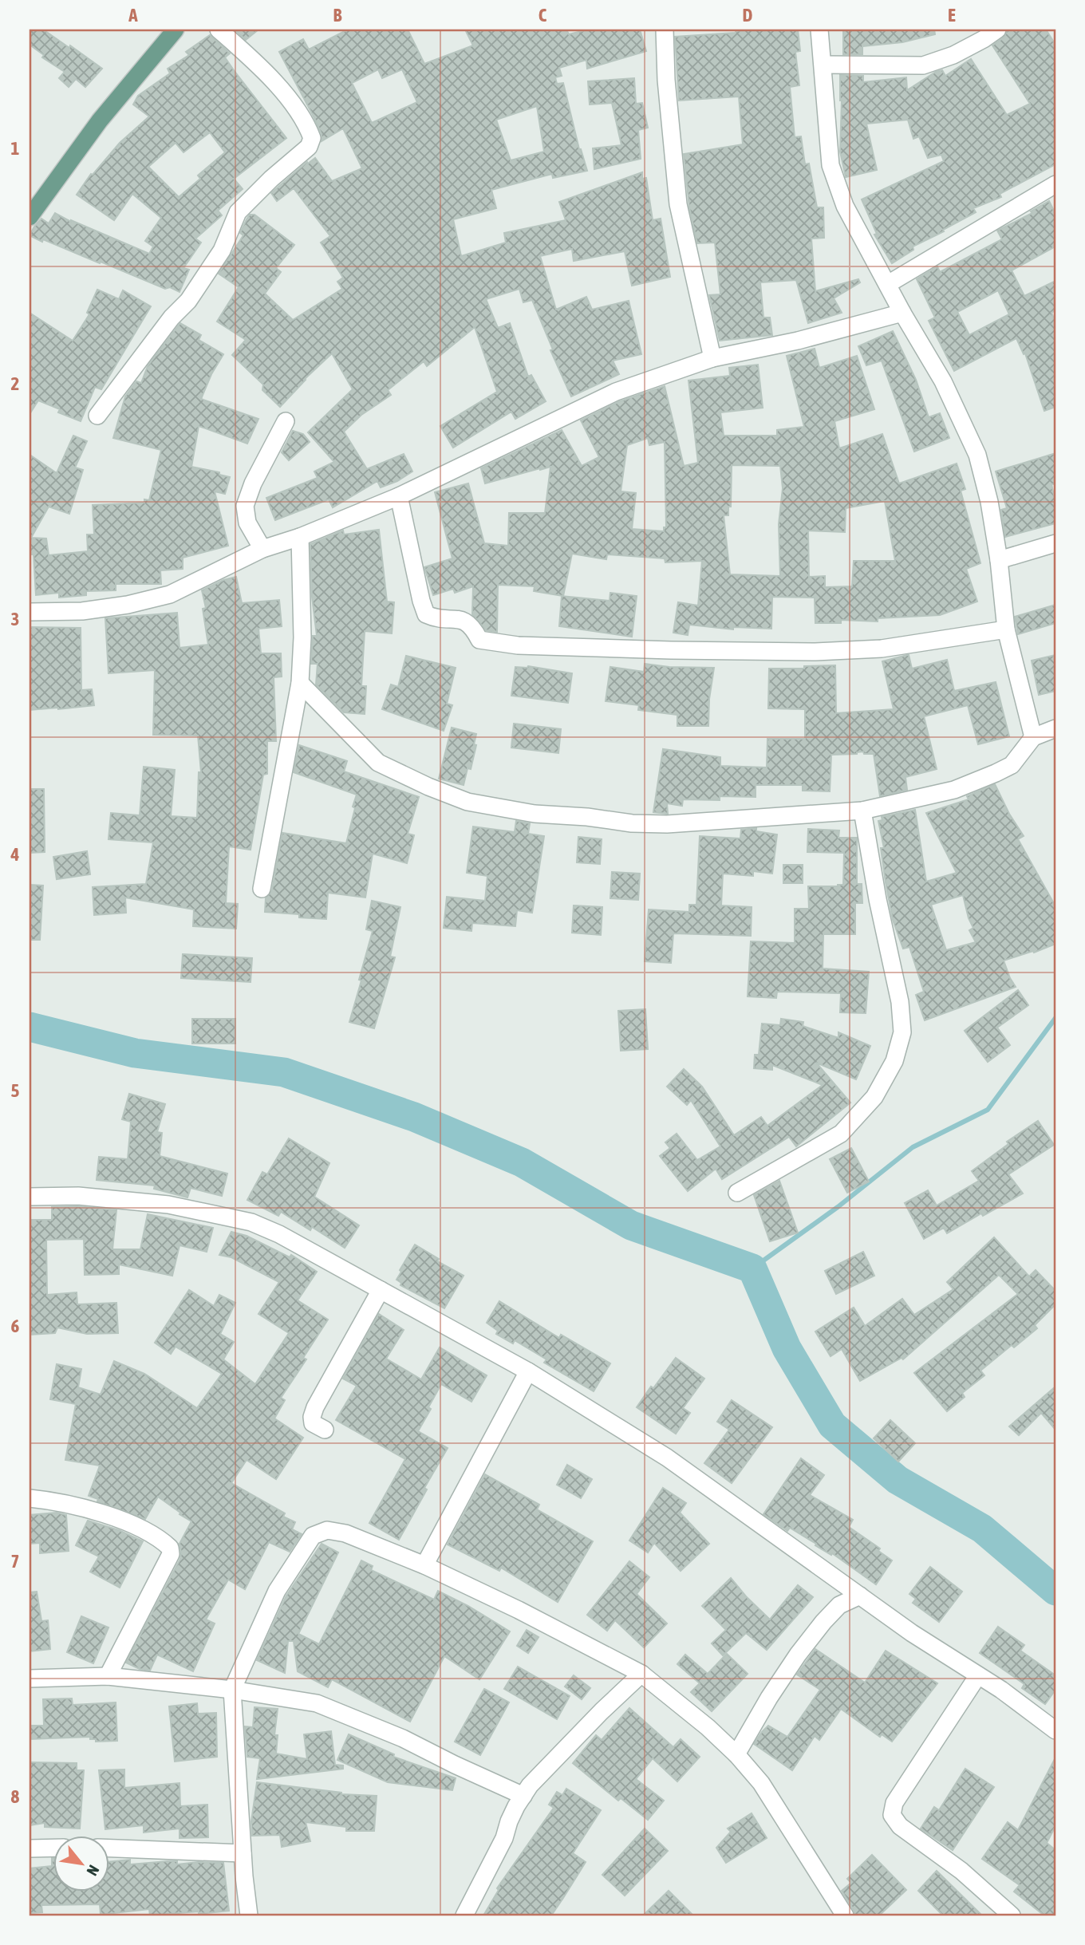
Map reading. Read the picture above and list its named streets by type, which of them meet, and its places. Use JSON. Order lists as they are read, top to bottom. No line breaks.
{"north":"bottom right","grid":{"columns":["A","B","C","D","E"],"rows":["1","2","3","4","5","6","7","8"]}}
